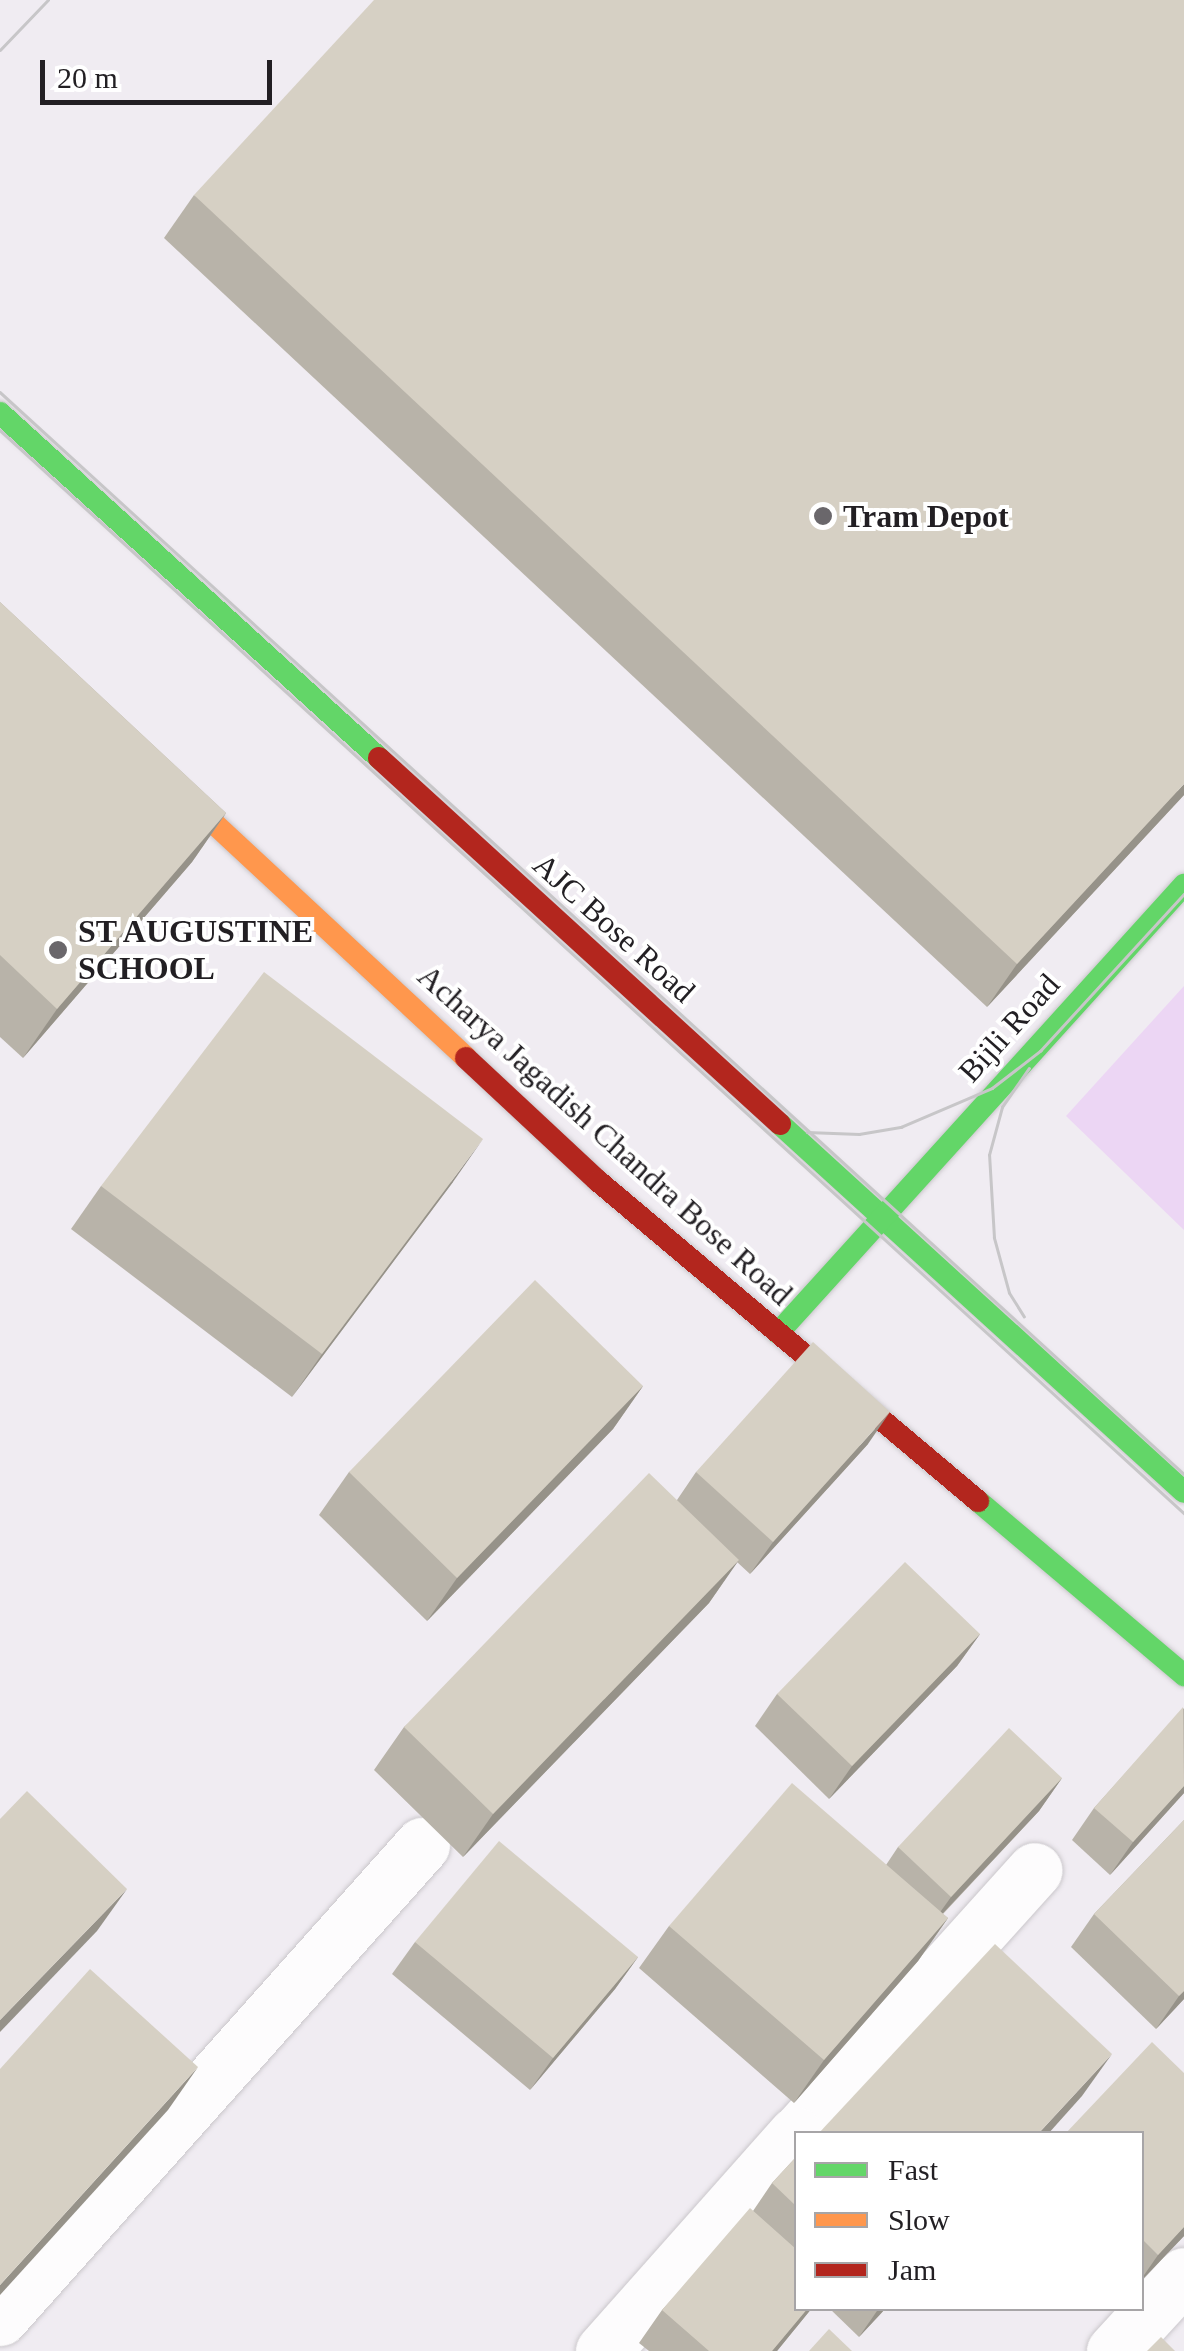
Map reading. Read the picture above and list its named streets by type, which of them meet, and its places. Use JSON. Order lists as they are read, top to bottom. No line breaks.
{"streets":{"main road":["AJC Bose Road","Bijli Road","Acharya Jagadish Chandra Bose Road"]},"crossings":[["AJC Bose Road","Bijli Road"],["Bijli Road","Acharya Jagadish Chandra Bose Road"]],"places":["Tram Depot","ST AUGUSTINE SCHOOL"],"legend":["Fast","Slow","Jam"],"scale_bar":"20 m"}
